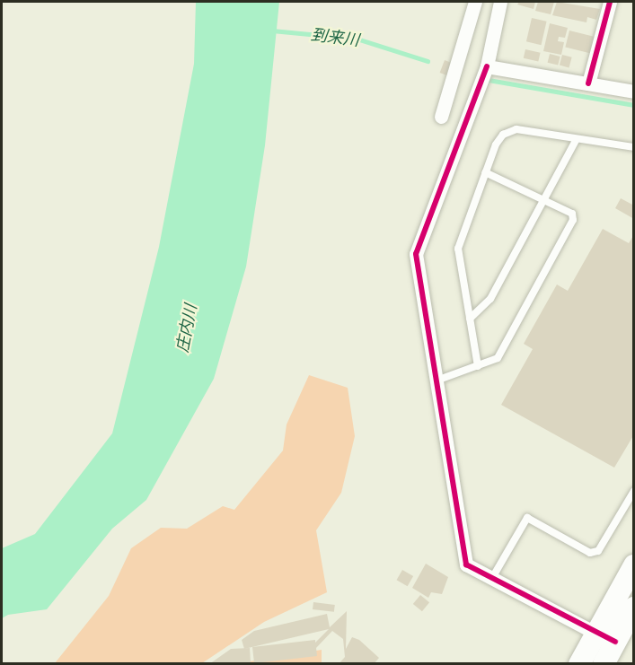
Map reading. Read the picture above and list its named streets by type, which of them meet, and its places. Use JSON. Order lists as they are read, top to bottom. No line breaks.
{"water":["到来川","庄内川"]}
